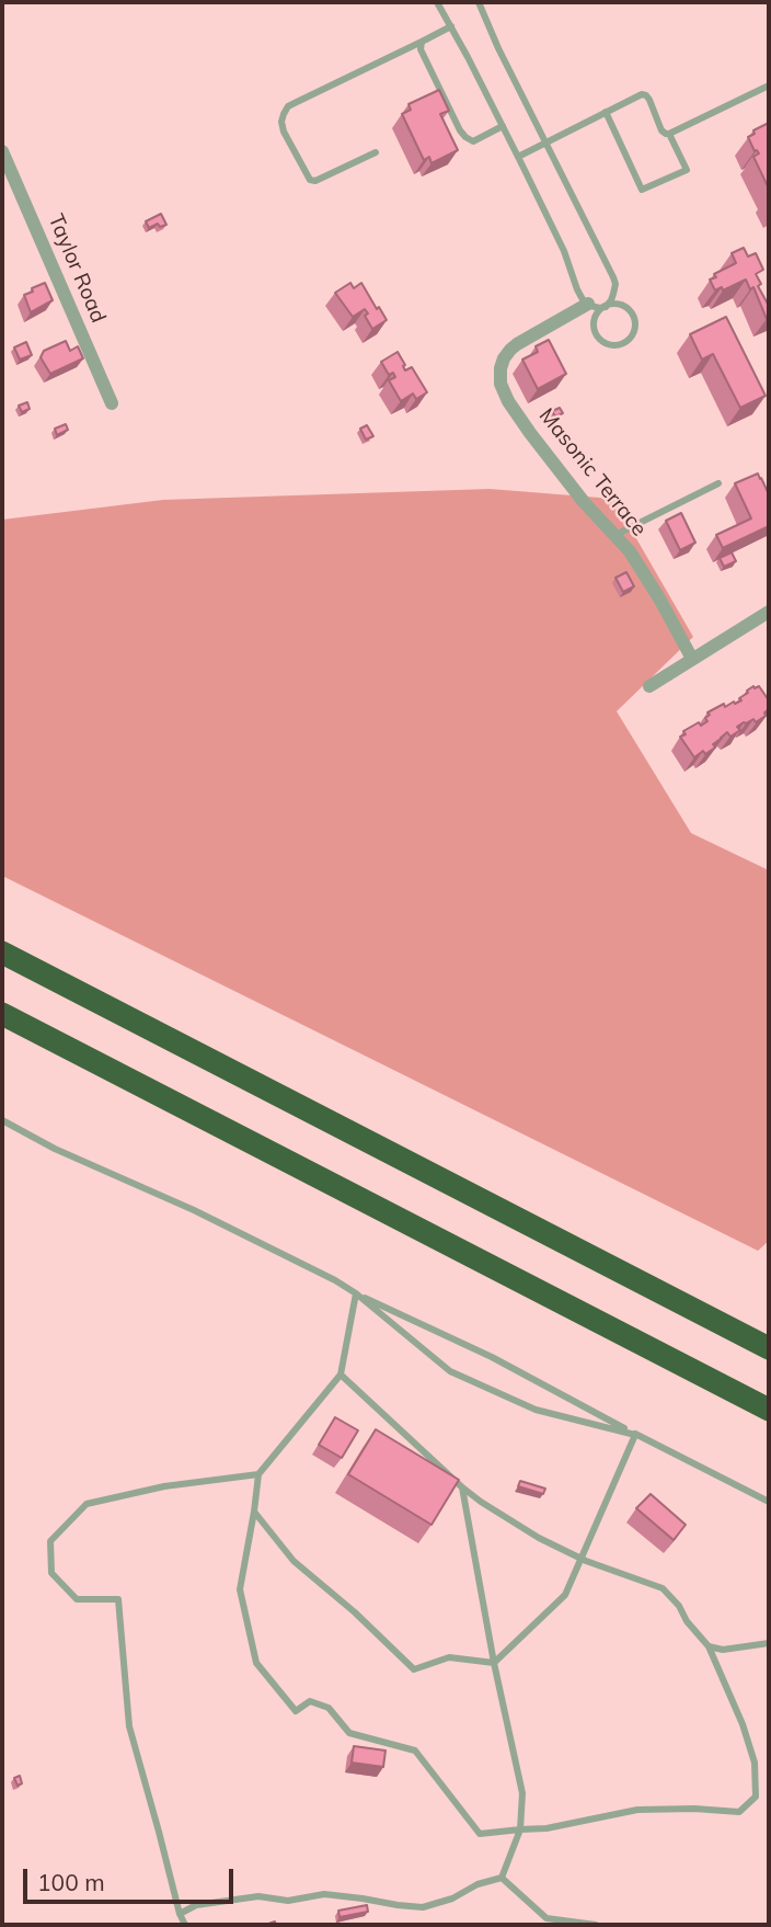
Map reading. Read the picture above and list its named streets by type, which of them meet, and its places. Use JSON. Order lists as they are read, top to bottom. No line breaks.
{"streets":{"street":["Taylor Road","Masonic Terrace"]},"scale_bar":"100 m"}
